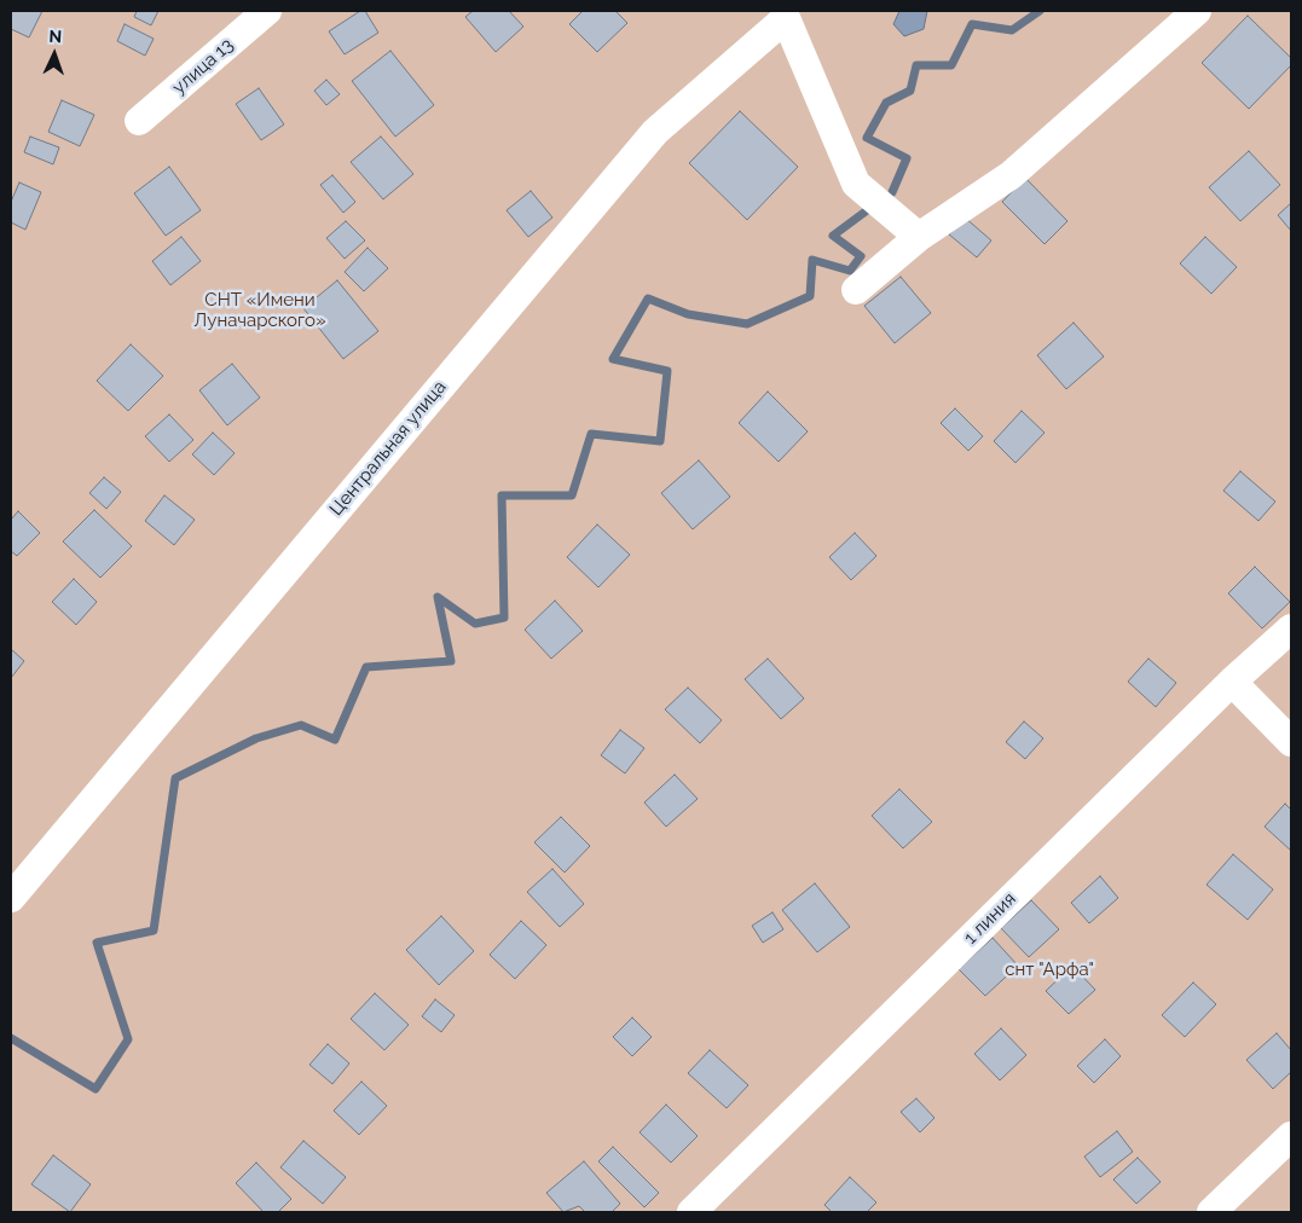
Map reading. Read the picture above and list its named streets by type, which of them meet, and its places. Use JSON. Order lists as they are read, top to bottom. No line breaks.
{"streets":{"street":["улица 13","Центральная улица","1 линия"]},"parks":["СНТ «Имени Луначарского»","снт \"Арфа\""],"north":"top"}
